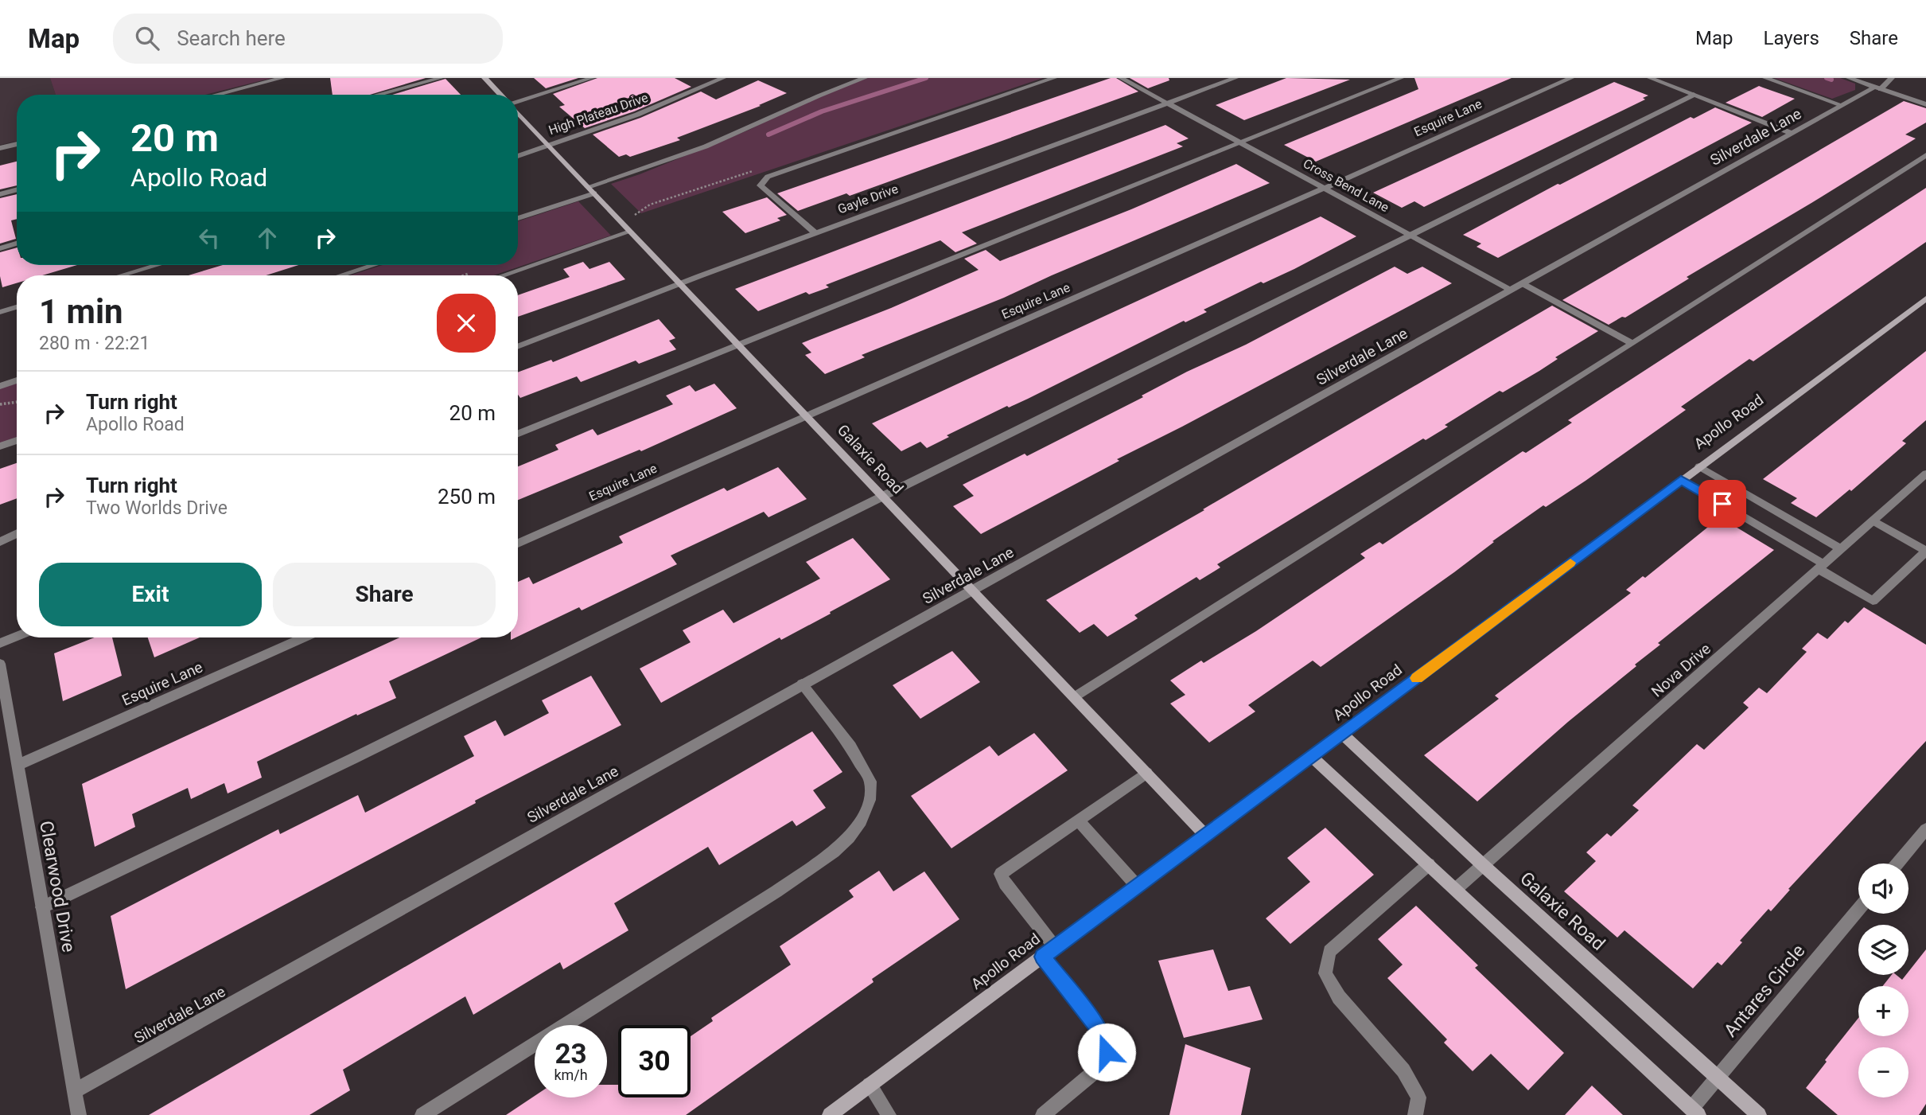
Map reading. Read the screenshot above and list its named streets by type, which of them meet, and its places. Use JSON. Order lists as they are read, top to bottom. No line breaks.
{"streets":{"street":["High Plateau Drive","Esquire Lane","Silverdale Lane","Cross Bend Lane","Gayle Drive","Apollo Road","Galaxie Road","Nova Drive","Clearwood Drive","Antares Circle"]},"crossings":[["High Plateau Drive","Galaxie Road"],["Esquire Lane","Cross Bend Lane"],["Esquire Lane","Galaxie Road"],["Esquire Lane","Clearwood Drive"],["Silverdale Lane","Cross Bend Lane"],["Silverdale Lane","Galaxie Road"],["Silverdale Lane","Clearwood Drive"],["Cross Bend Lane","Gayle Drive"],["Gayle Drive","Galaxie Road"],["Apollo Road","Galaxie Road"],["Galaxie Road","Nova Drive"],["Galaxie Road","Antares Circle"]],"page":{"header":"Map","search":"Search here","nav":["Map","Layers","Share"],"turn":["20 m","Apollo Road"],"heading":["1 min","280 m · 22:21"],"list":[{"name":"Turn right","note":"Apollo Road","value":"20 m"},{"name":"Turn right","note":"Two Worlds Drive","value":"250 m"}],"buttons":["Exit","Share"],"map_buttons":["+","−"],"speed":"23 km/h","limit":"30"}}
